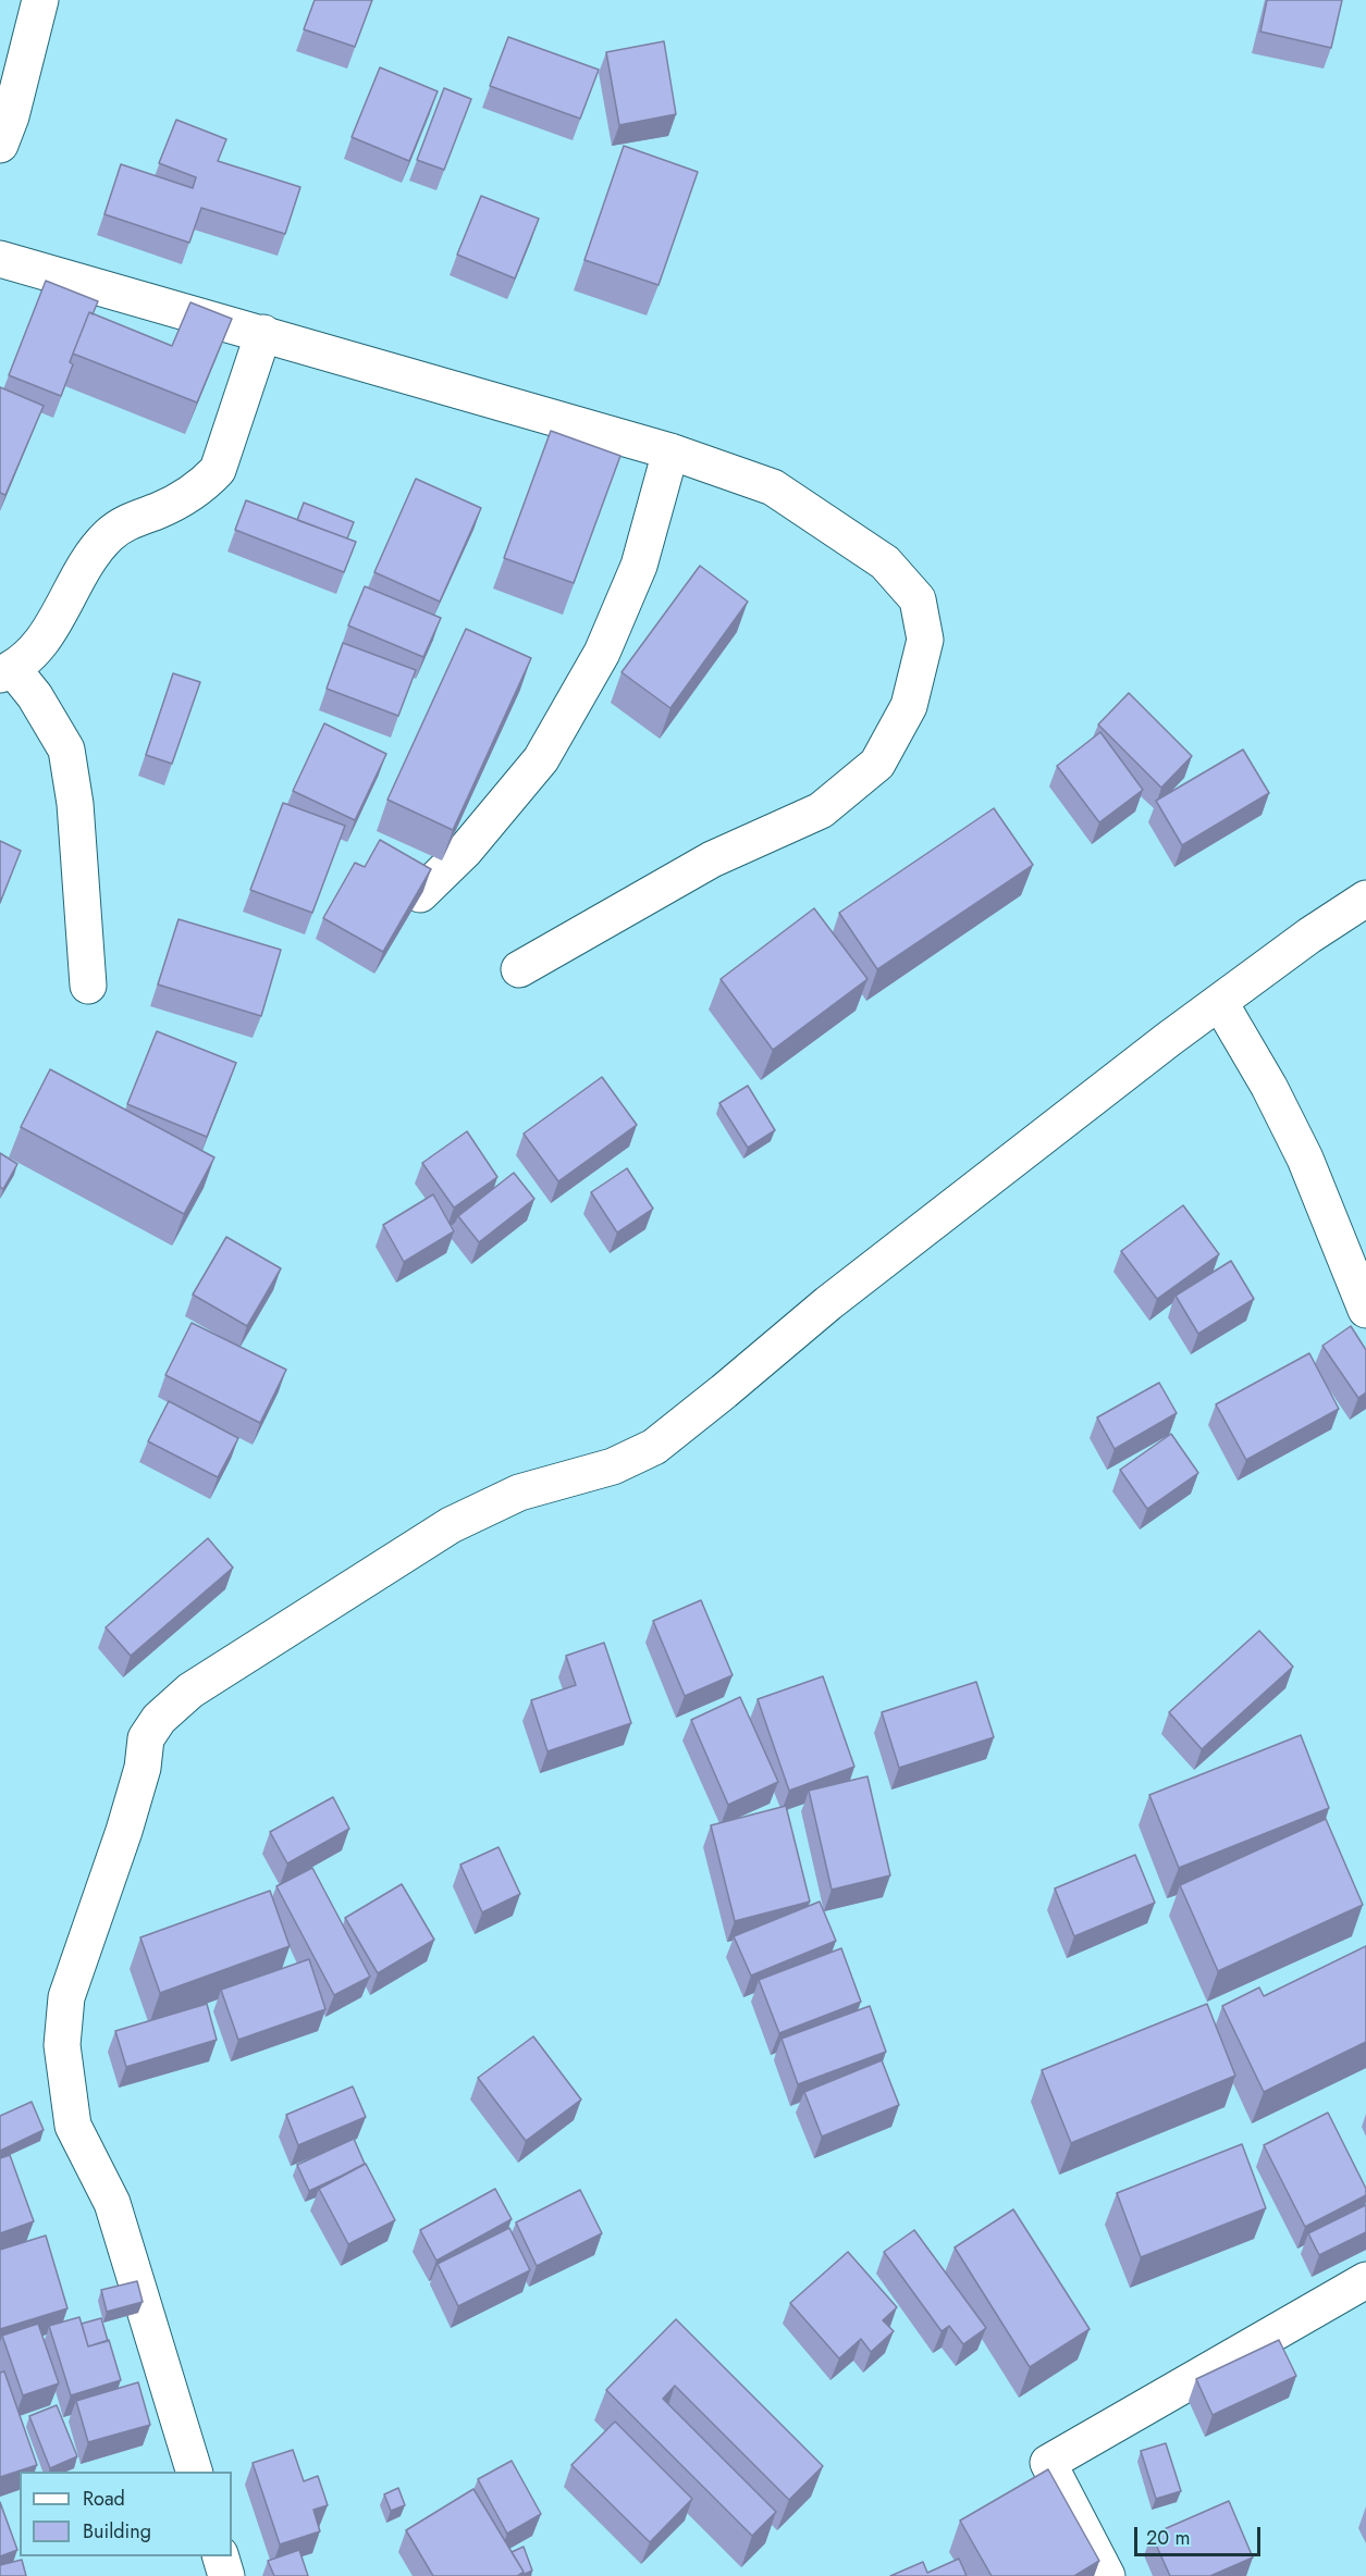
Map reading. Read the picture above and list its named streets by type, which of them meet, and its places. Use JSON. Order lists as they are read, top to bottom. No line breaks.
{"legend":["Road","Building"],"scale_bar":"20 m"}
